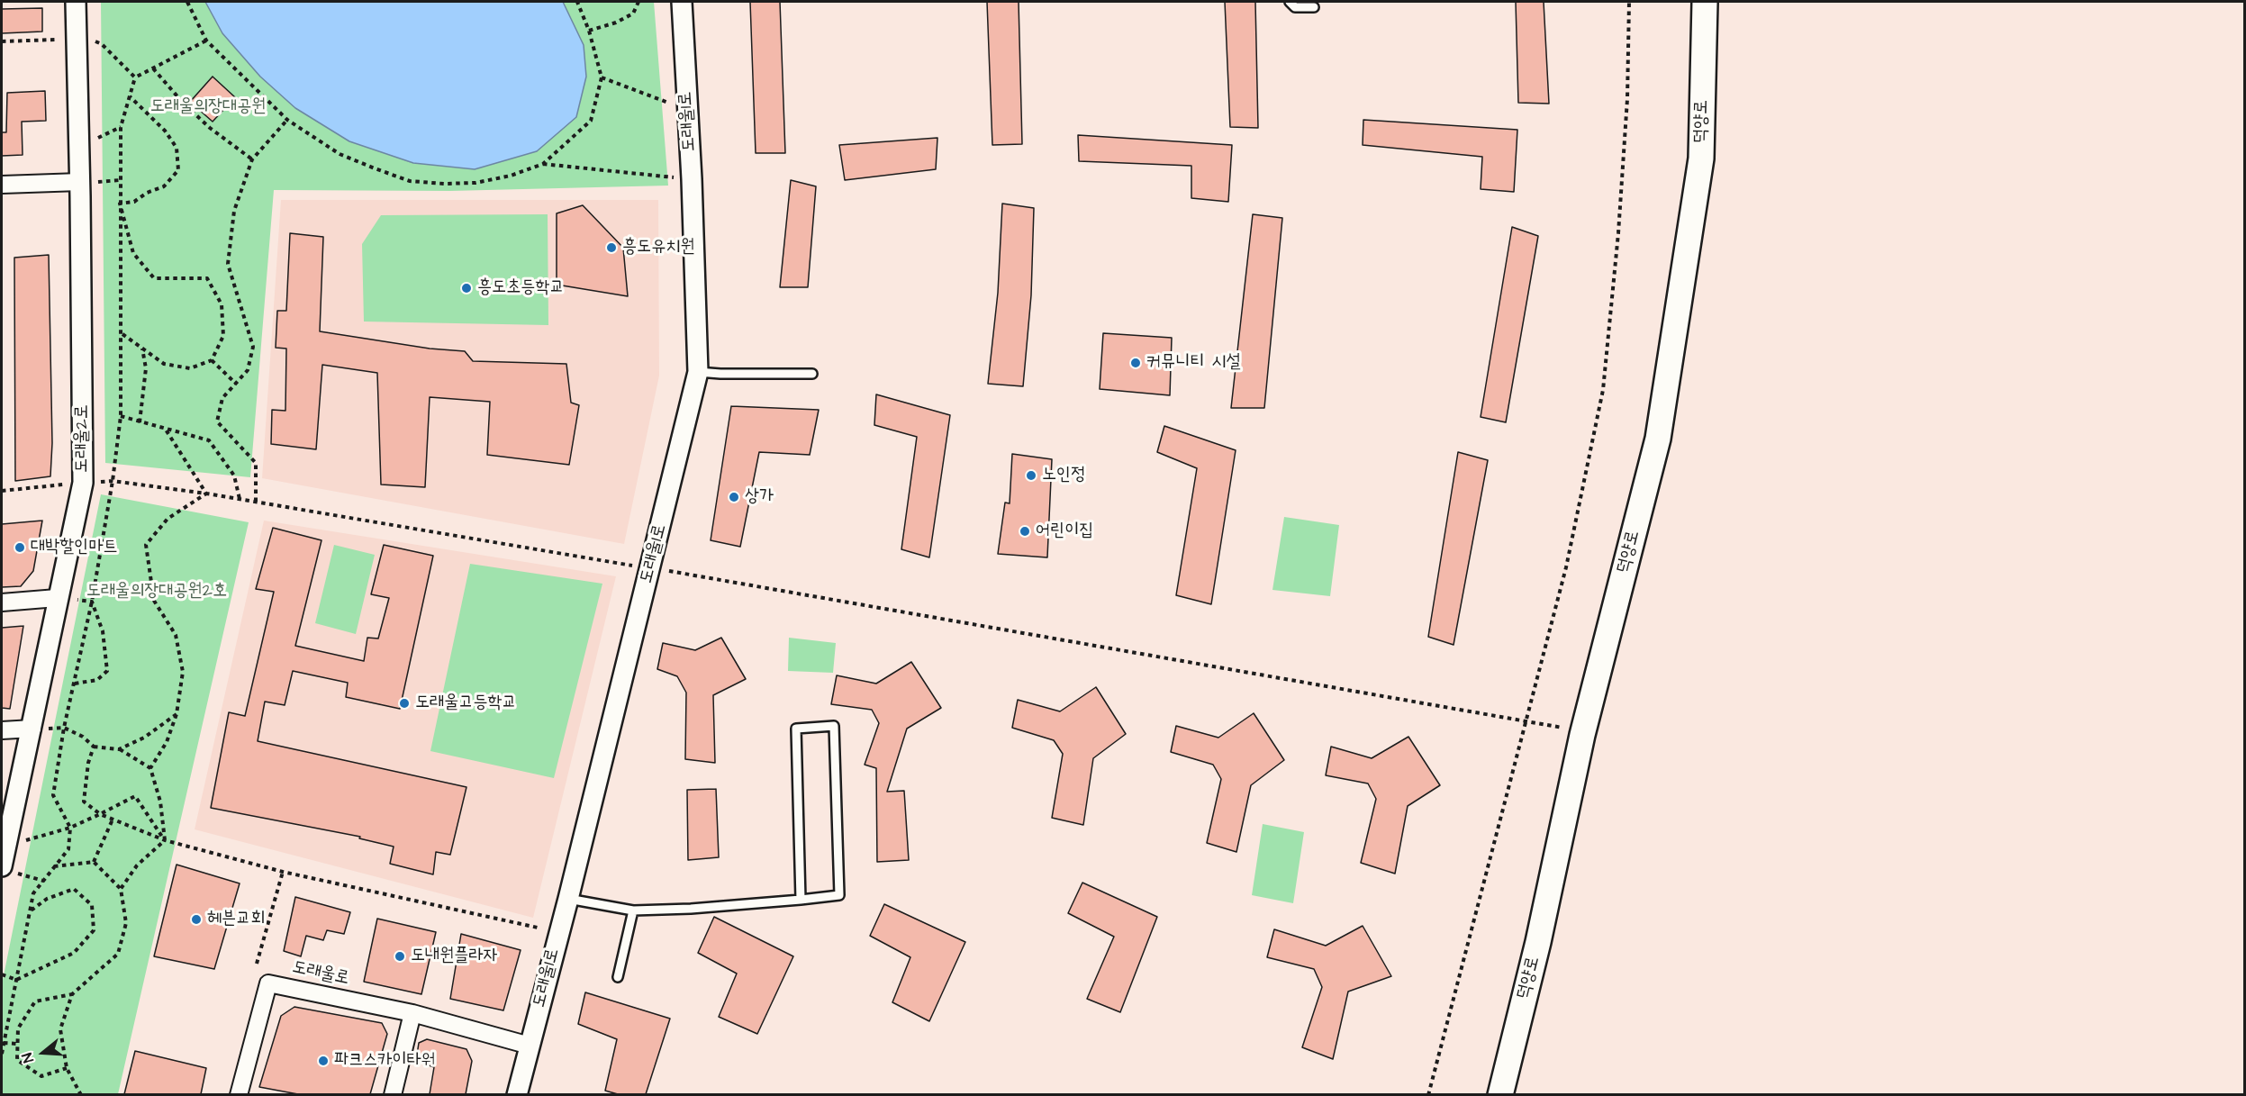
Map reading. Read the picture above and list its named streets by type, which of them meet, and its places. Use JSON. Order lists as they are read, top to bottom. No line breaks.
{"streets":{"main road":["덕양로"],"street":["도래울1로","도래울2로","도래울로"]},"crossings":[["도래울1로","도래울로"]],"parks":["도래울의장대공원","도래울의장대공원2호"],"places":["흥도유치원","흥도초등학교","커뮤니티 시설","노인정","상가","어린이집","대박할인마트","도래울고등학교","헤븐교회","도내원플라자","파크스카이타워"],"north":"left"}
